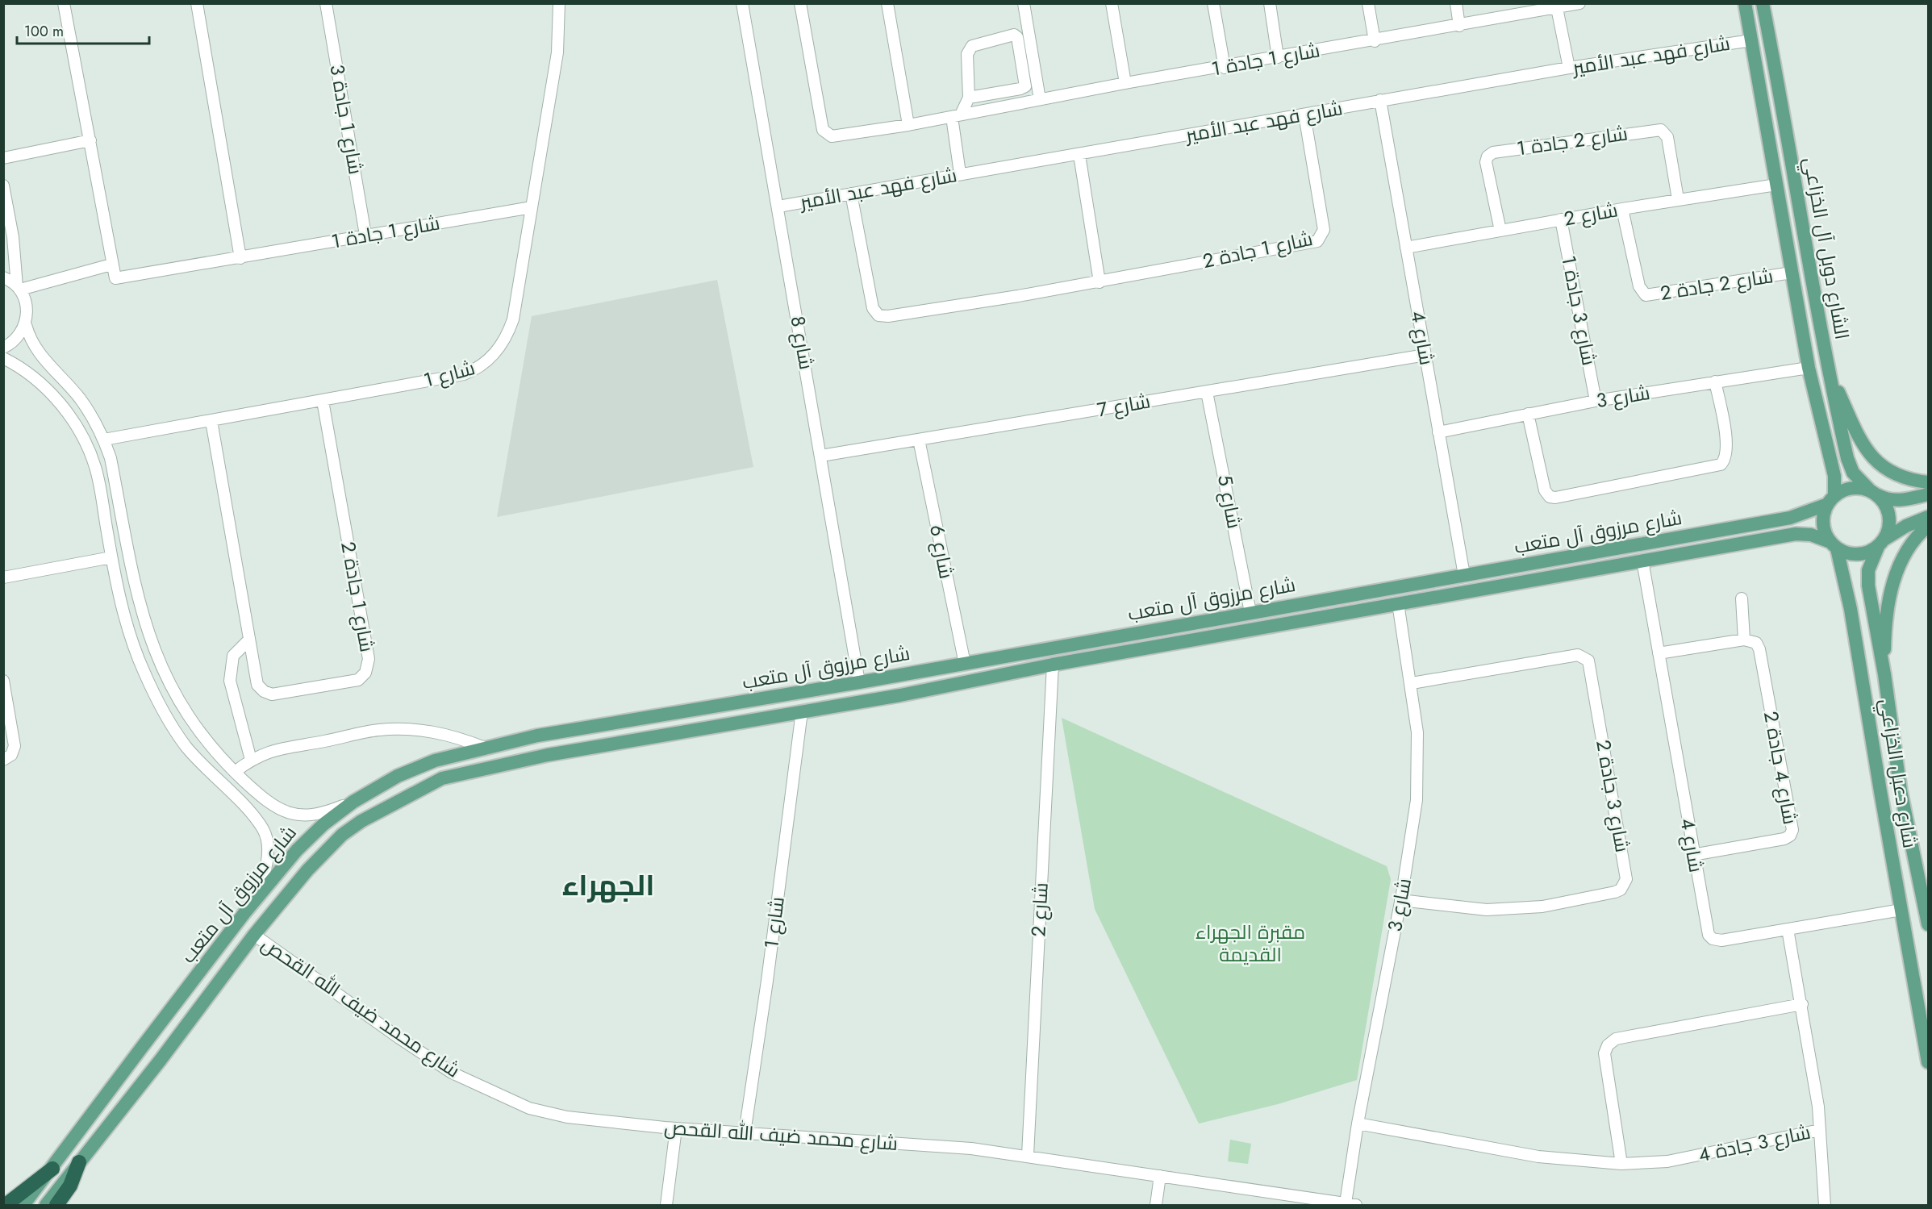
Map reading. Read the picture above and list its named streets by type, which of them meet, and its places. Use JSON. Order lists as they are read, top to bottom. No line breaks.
{"streets":{"main road":["الشارع دوبل آل الخزاعي","شارع مرزوق آل متعب","شارع دعبل الخزاعي"],"street":["شارع فهد عبد الأمير","شارع 1 جادة 1","شارع 1 جادة 3","شارع 2 جادة 1","شارع 2","شارع 1 جادة 2","شارع 2 جادة 2","شارع 3 جادة 1","شارع 4","شارع 8","شارع 1","شارع 3","شارع 7","شارع 5","شارع 6","شارع 4 جادة 2","شارع 3 جادة 2","شارع محمد ضيف الله القحص","شارع 3 جادة 4"]},"crossings":[["شارع فهد عبد الأمير","الشارع دوبل آل الخزاعي"],["شارع فهد عبد الأمير","شارع 1 جادة 2"],["شارع فهد عبد الأمير","شارع 4"],["شارع فهد عبد الأمير","شارع 8"],["شارع 1 جادة 1","شارع 1 جادة 3"],["شارع 1 جادة 1","شارع 1"],["شارع 2 جادة 1","شارع 2"],["شارع 2","الشارع دوبل آل الخزاعي"],["شارع 2","شارع 2 جادة 2"],["شارع 2","شارع 3 جادة 1"],["شارع 2","شارع 4"],["شارع 2","شارع مرزوق آل متعب"],["شارع 2","شارع محمد ضيف الله القحص"],["الشارع دوبل آل الخزاعي","شارع 2 جادة 2"],["الشارع دوبل آل الخزاعي","شارع 3"],["الشارع دوبل آل الخزاعي","شارع مرزوق آل متعب"],["الشارع دوبل آل الخزاعي","شارع دعبل الخزاعي"],["شارع 1 جادة 2","شارع 1"],["شارع 3 جادة 1","شارع 3"],["شارع 4","شارع 3"],["شارع 4","شارع 7"],["شارع 4","شارع مرزوق آل متعب"],["شارع 4","شارع 4 جادة 2"],["شارع 4","شارع دعبل الخزاعي"],["شارع 4","شارع 3 جادة 4"],["شارع 8","شارع 7"],["شارع 8","شارع مرزوق آل متعب"],["شارع 1","شارع مرزوق آل متعب"],["شارع 1","شارع محمد ضيف الله القحص"],["شارع 3","شارع مرزوق آل متعب"],["شارع 3","شارع 3 جادة 2"],["شارع 3","شارع محمد ضيف الله القحص"],["شارع 3","شارع 3 جادة 4"],["شارع 7","شارع 5"],["شارع 7","شارع 6"],["شارع 5","شارع مرزوق آل متعب"],["شارع مرزوق آل متعب","شارع 6"],["شارع مرزوق آل متعب","شارع دعبل الخزاعي"],["شارع مرزوق آل متعب","شارع محمد ضيف الله القحص"]],"districts":["الجهراء"],"parks":["مقبرة الجهراء القديمة"],"scale_bar":"100 m"}
